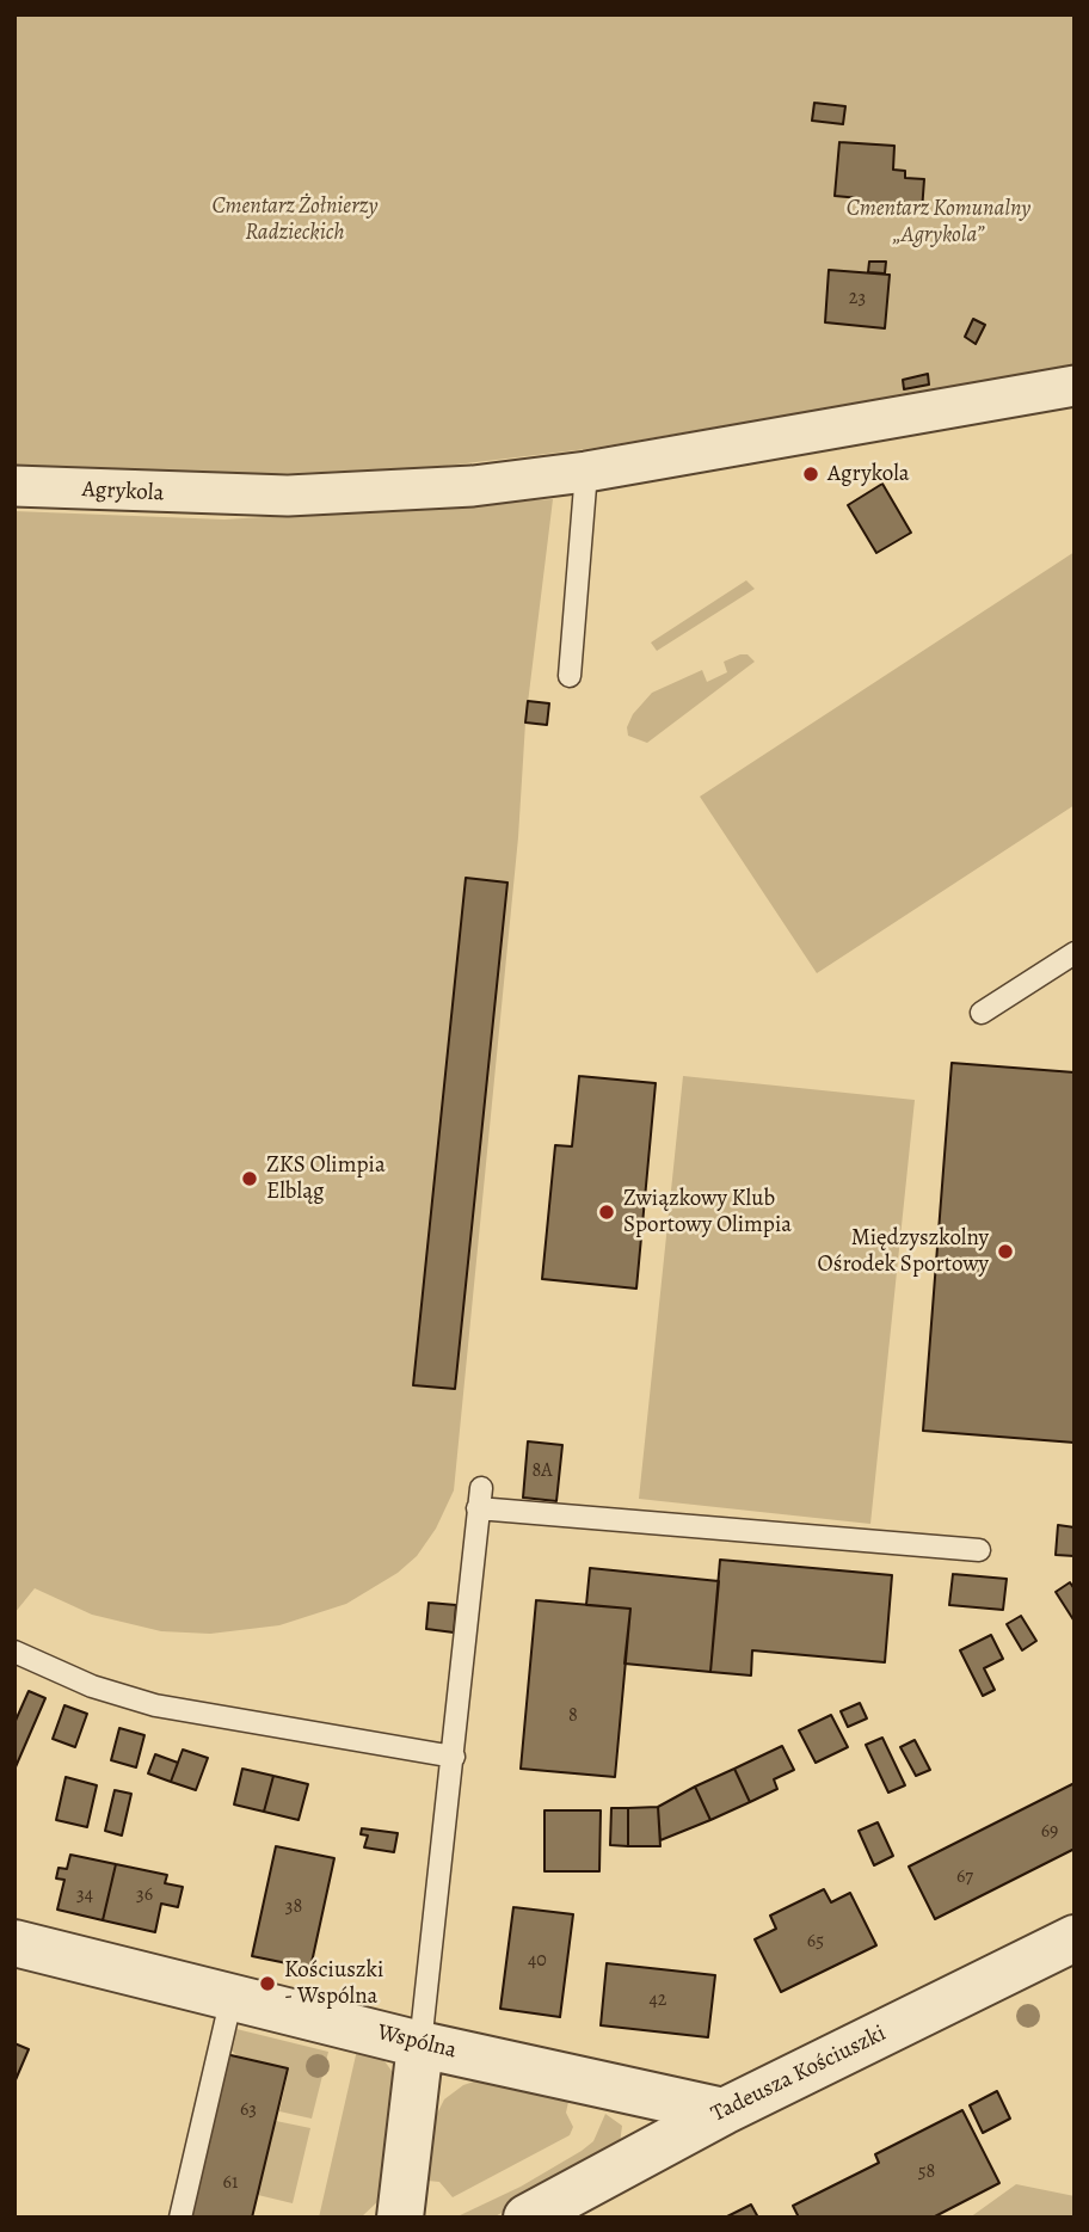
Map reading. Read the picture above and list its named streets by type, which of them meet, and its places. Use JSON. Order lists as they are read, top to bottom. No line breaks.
{"streets":{"street":["Agrykola","Wspólna","Tadeusza Kościuszki"]},"crossings":[["Wspólna","Tadeusza Kościuszki"]],"parks":["Cmentarz Żołnierzy Radzieckich","Cmentarz Komunalny „Agrykola”"],"places":["Agrykola","ZKS Olimpia Elbląg","Związkowy Klub Sportowy Olimpia","Międzyszkolny Ośrodek Sportowy","Kościuszki - Wspólna"],"house_numbers":["23","8A","8","69","67","34","36","38","65","40","42","63","58","61"]}
